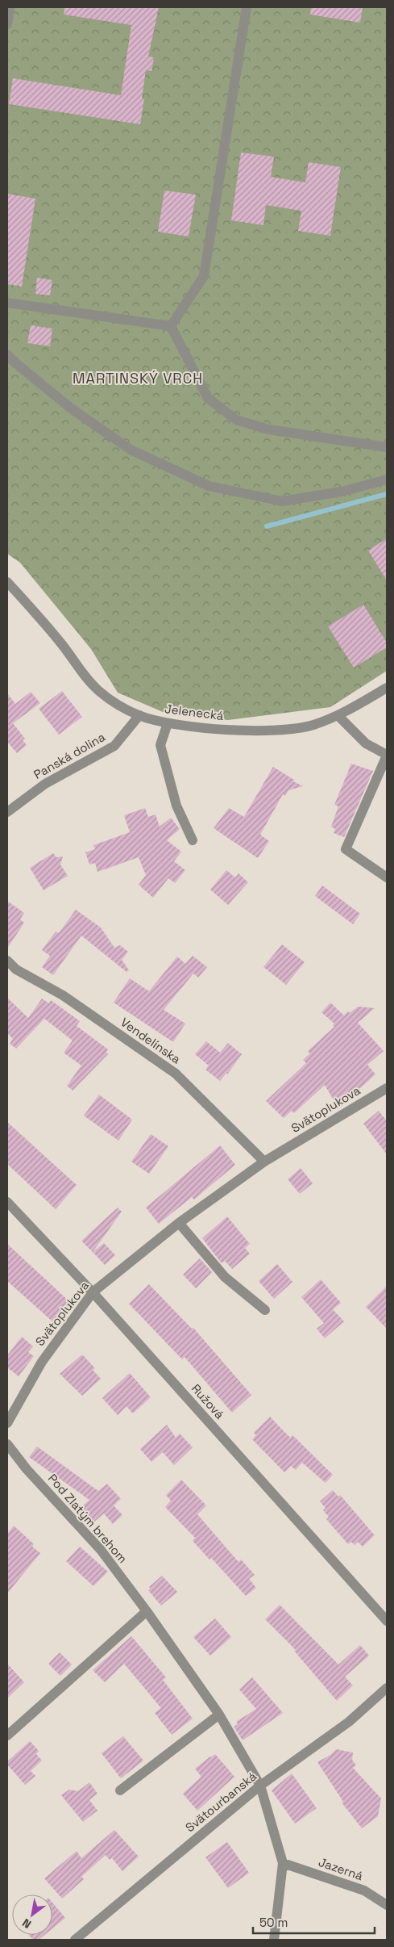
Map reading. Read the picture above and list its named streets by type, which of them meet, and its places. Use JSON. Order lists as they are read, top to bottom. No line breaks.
{"streets":{"street":["Jelenecká","Panská dolina","Vendelínska","Svätoplukova","Ružová","Pod Zlatým brehom","Svätourbanská","Jazerná"]},"crossings":[["Jelenecká","Panská dolina"],["Vendelínska","Svätoplukova"],["Svätoplukova","Ružová"],["Pod Zlatým brehom","Svätourbanská"],["Pod Zlatým brehom","Jazerná"]],"districts":["MARTINSKÝ VRCH"],"scale_bar":"50 m","north":"bottom left"}
